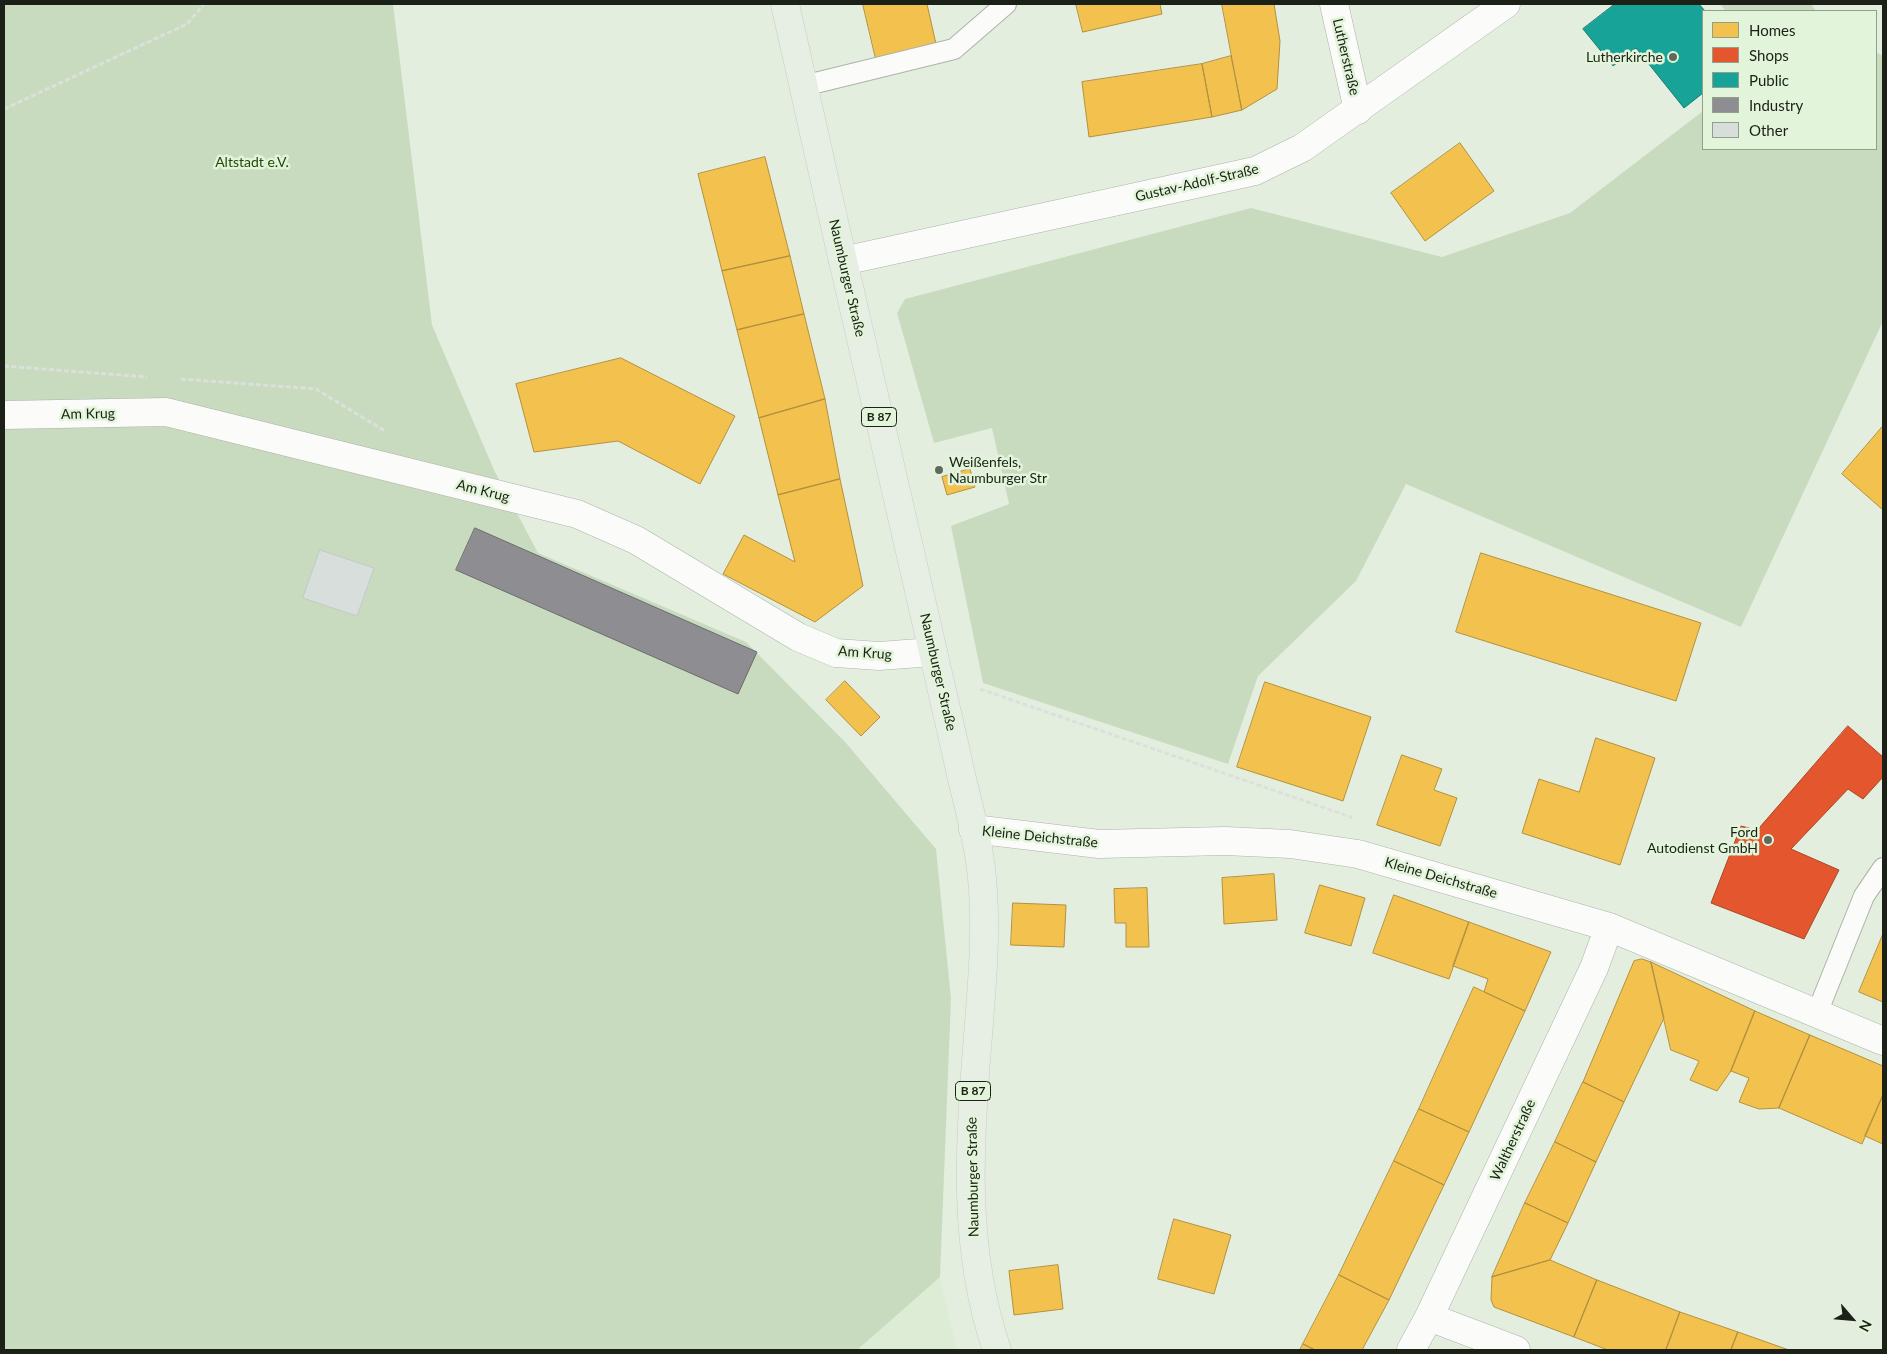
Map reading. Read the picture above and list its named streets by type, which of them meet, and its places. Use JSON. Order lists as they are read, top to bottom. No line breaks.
{"streets":{"main road":["Naumburger Straße","B 87"],"street":["Lutherstraße","Gustav-Adolf-Straße","Am Krug","Kleine Deichstraße","Waltherstraße"]},"crossings":[["Lutherstraße","Gustav-Adolf-Straße"],["Gustav-Adolf-Straße","Naumburger Straße"],["Naumburger Straße","Am Krug"],["Naumburger Straße","Kleine Deichstraße"],["Kleine Deichstraße","Waltherstraße"]],"parks":["Altstadt e.V."],"places":["Lutherkirche","Weißenfels, Naumburger Str","Ford Autodienst GmbH"],"legend":["Homes","Shops","Public","Industry","Other"],"north":"bottom right"}
